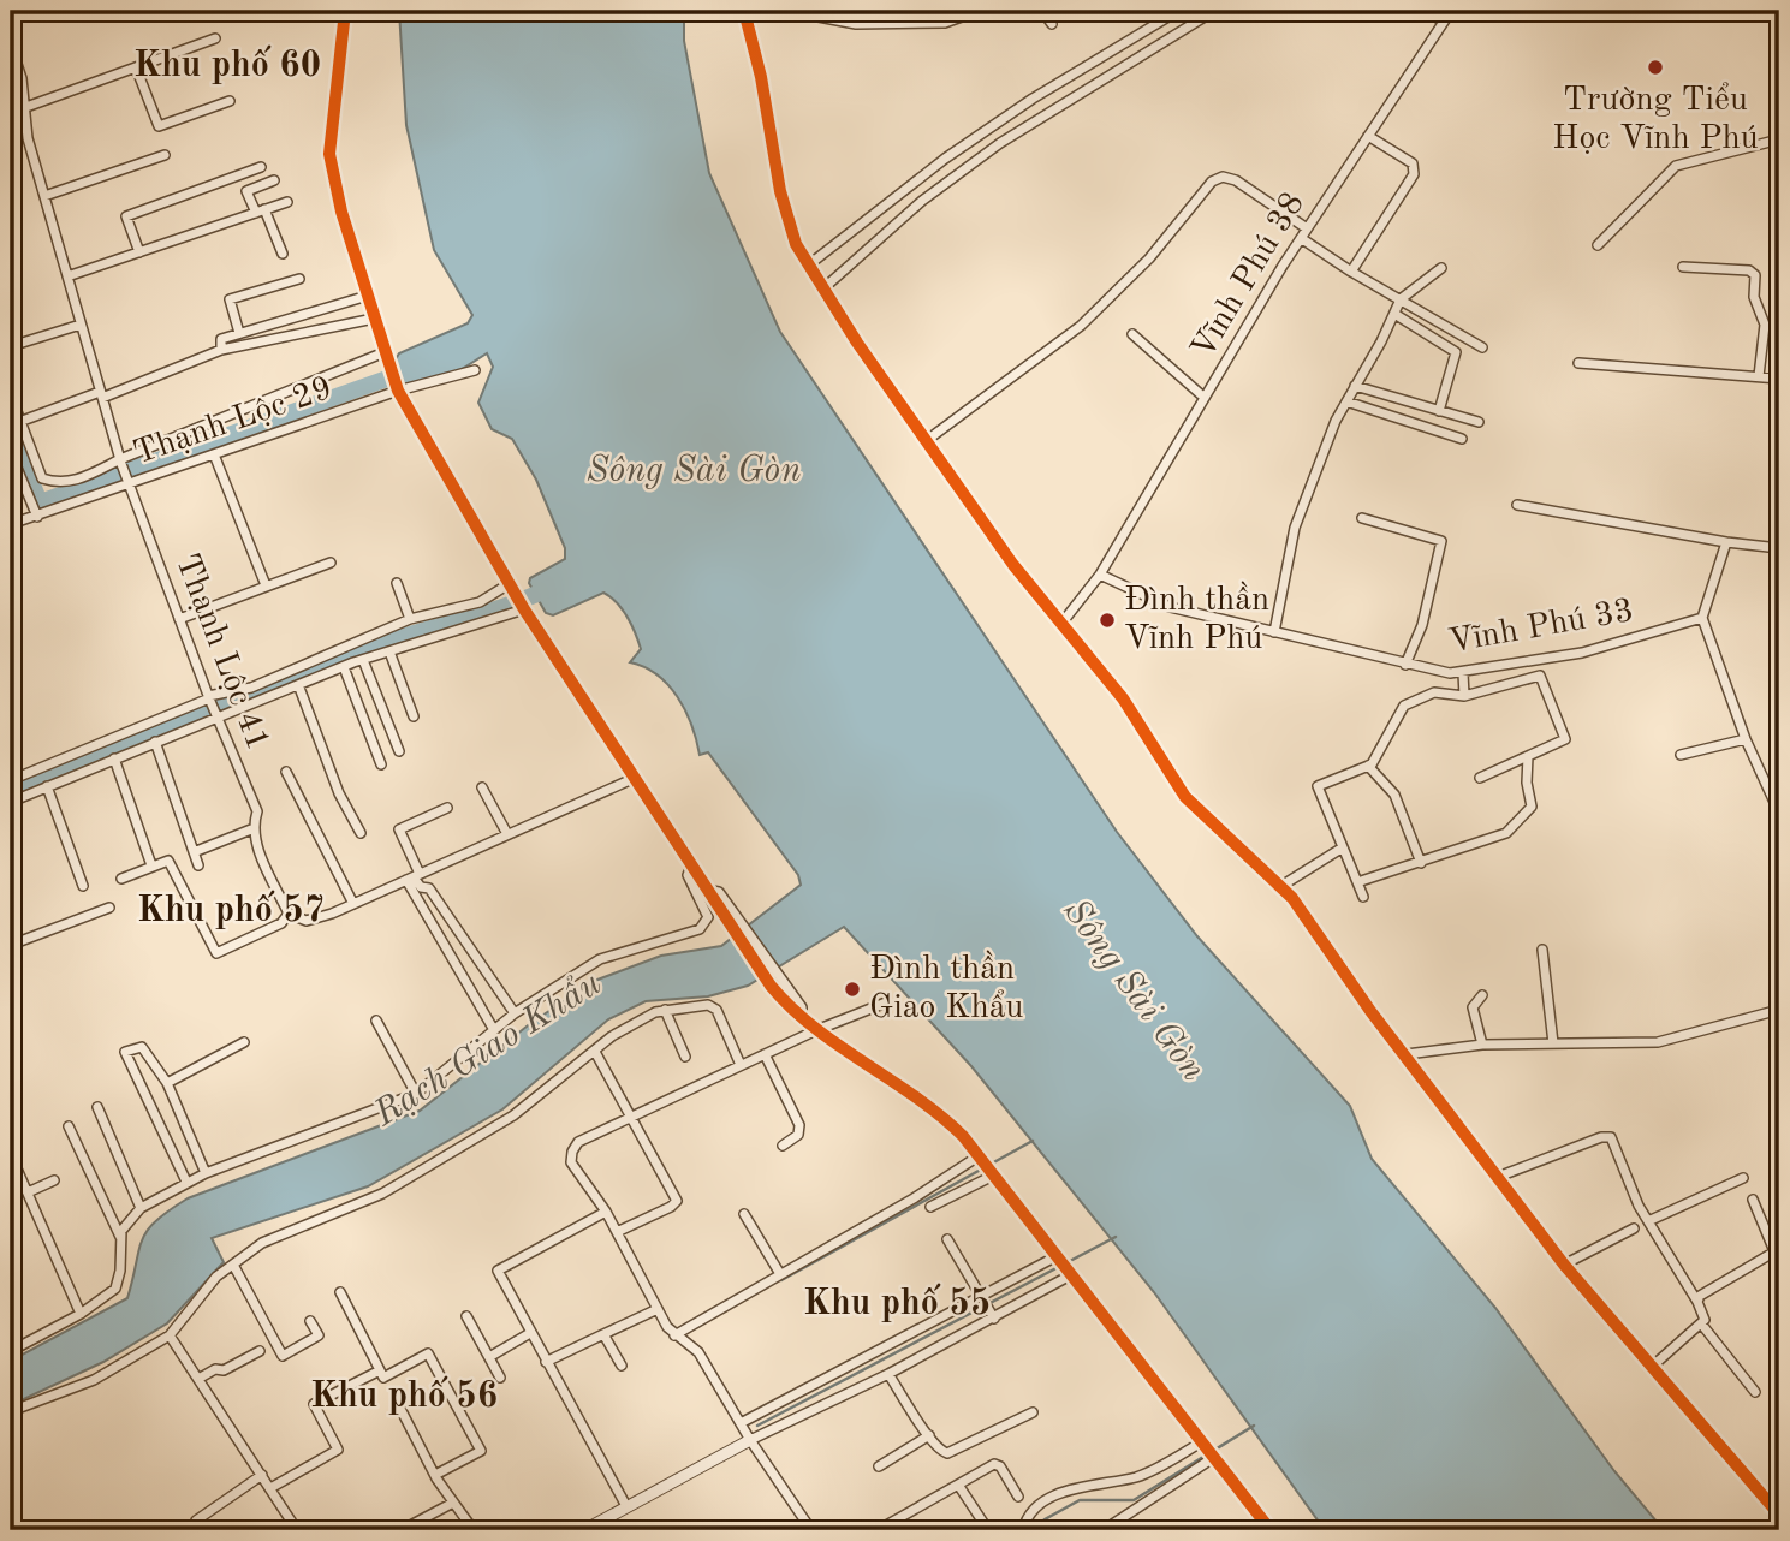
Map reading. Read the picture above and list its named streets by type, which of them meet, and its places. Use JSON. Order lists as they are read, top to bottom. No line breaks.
{"streets":{"street":["Vĩnh Phú 38","Thạnh Lộc 29","Vĩnh Phú 33","Thạnh Lộc 41"]},"crossings":[["Vĩnh Phú 38","Vĩnh Phú 33"],["Thạnh Lộc 29","Thạnh Lộc 41"]],"districts":["Khu phố 60","Khu phố 57","Khu phố 55","Khu phố 56"],"water":["Sông Sài Gòn","Rạch Giao Khẩu"],"places":["Trường Tiểu Học Vĩnh Phú","Đình thần Vĩnh Phú","Đình thần Giao Khẩu"]}
